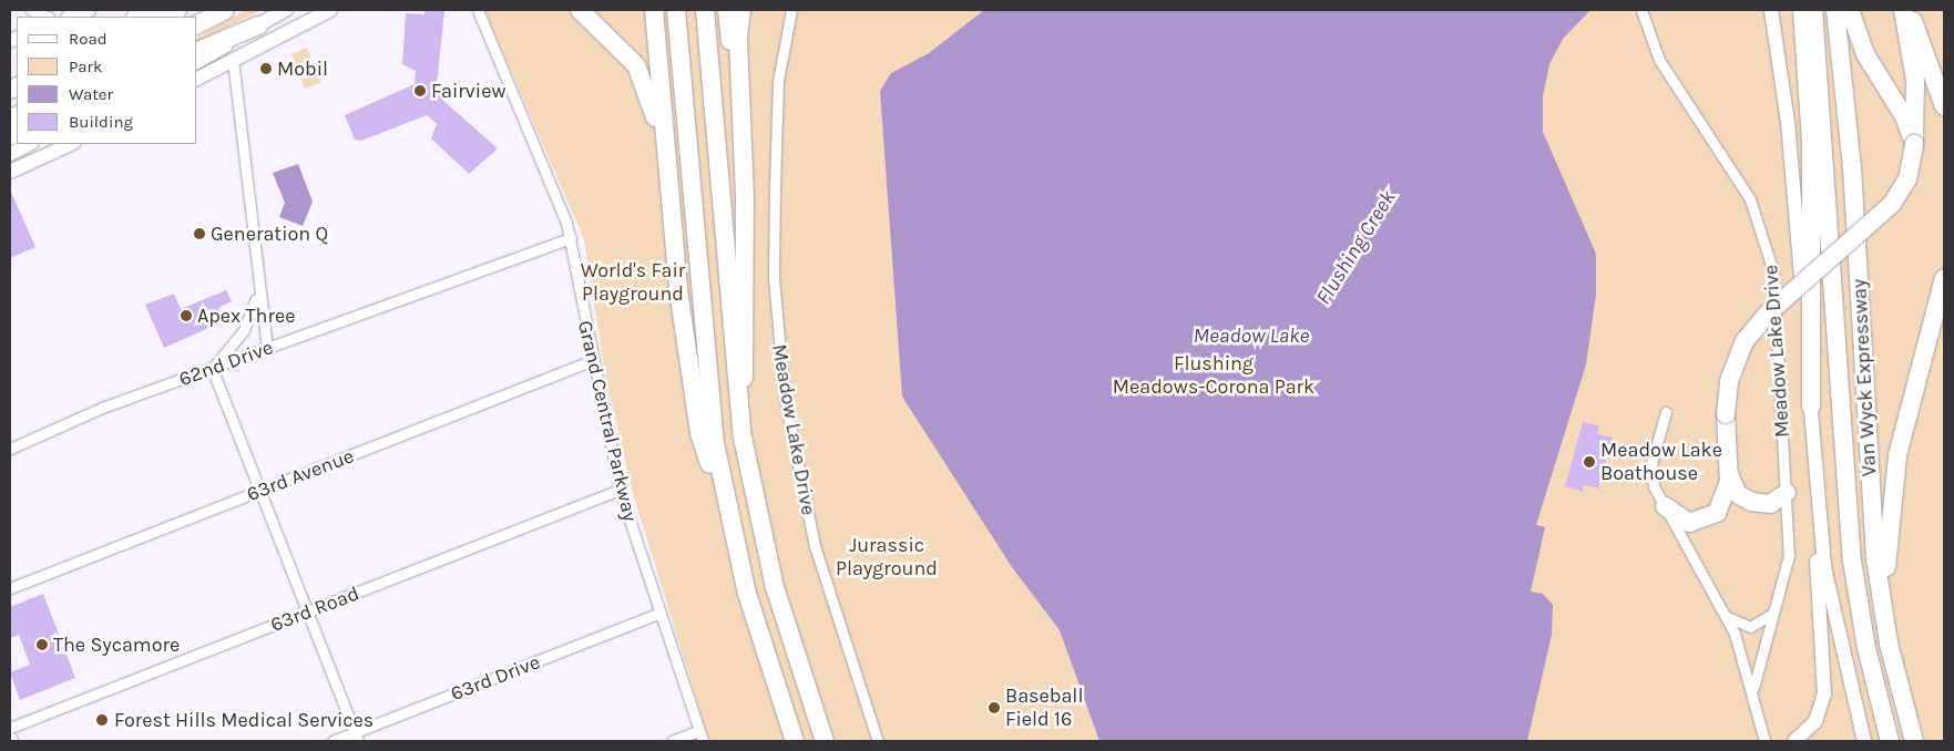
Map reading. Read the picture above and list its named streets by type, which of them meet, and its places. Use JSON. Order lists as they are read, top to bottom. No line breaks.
{"streets":{"highway":["Van Wyck Expressway"],"street":["Meadow Lake Drive","62nd Drive","Grand Central Parkway","63rd Avenue","63rd Road","63rd Drive"]},"crossings":[["62nd Drive","Grand Central Parkway"],["Grand Central Parkway","63rd Avenue"],["Grand Central Parkway","63rd Road"],["Grand Central Parkway","63rd Drive"]],"water":["Flushing Creek","Meadow Lake"],"parks":["World's Fair Playground","Flushing Meadows-Corona Park","Jurassic Playground"],"places":["Mobil","Fairview","Generation Q","Apex Three","Meadow Lake Boathouse","The Sycamore","Baseball Field 16","Forest Hills Medical Services"],"legend":["Road","Park","Water","Building"]}
